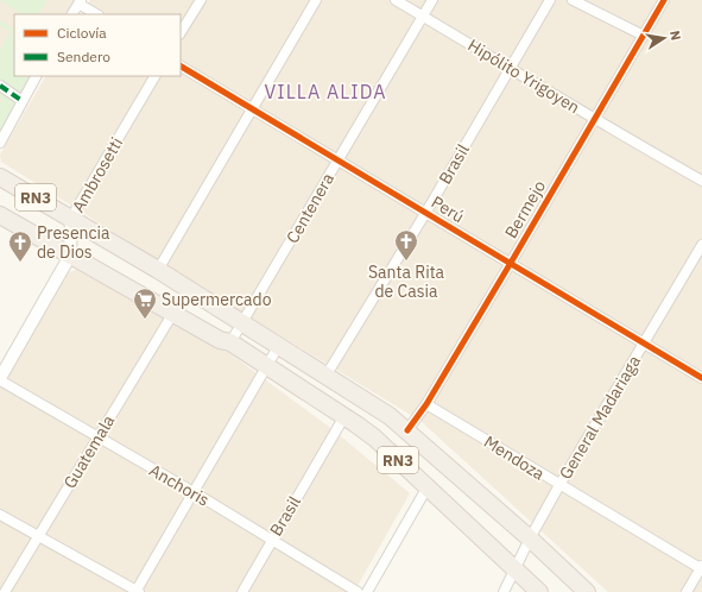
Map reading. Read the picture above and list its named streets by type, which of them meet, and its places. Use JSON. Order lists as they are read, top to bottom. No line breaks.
{"streets":{"highway":["RN3"],"street":["Hipólito Yrigoyen","Brasil","Ambrosetti","Centenera","Perú","Bermejo","General Madariaga","Guatemala","Mendoza","Anchoris"]},"crossings":[["Hipólito Yrigoyen","Brasil"],["Hipólito Yrigoyen","Centenera"],["Hipólito Yrigoyen","Bermejo"],["Brasil","RN3"],["Brasil","Perú"],["Brasil","Anchoris"],["Ambrosetti","RN3"],["Ambrosetti","Anchoris"],["RN3","Centenera"],["RN3","Bermejo"],["RN3","General Madariaga"],["RN3","Guatemala"],["Centenera","Perú"],["Perú","Bermejo"],["Perú","General Madariaga"],["Bermejo","Mendoza"],["General Madariaga","Mendoza"],["Guatemala","Anchoris"]],"districts":["VILLA ALIDA"],"places":{"church":["Santa Rita de Casia","Presencia de Dios"],"supermarket":["Supermercado"]},"legend":["Ciclovía","Sendero"],"north":"right"}
